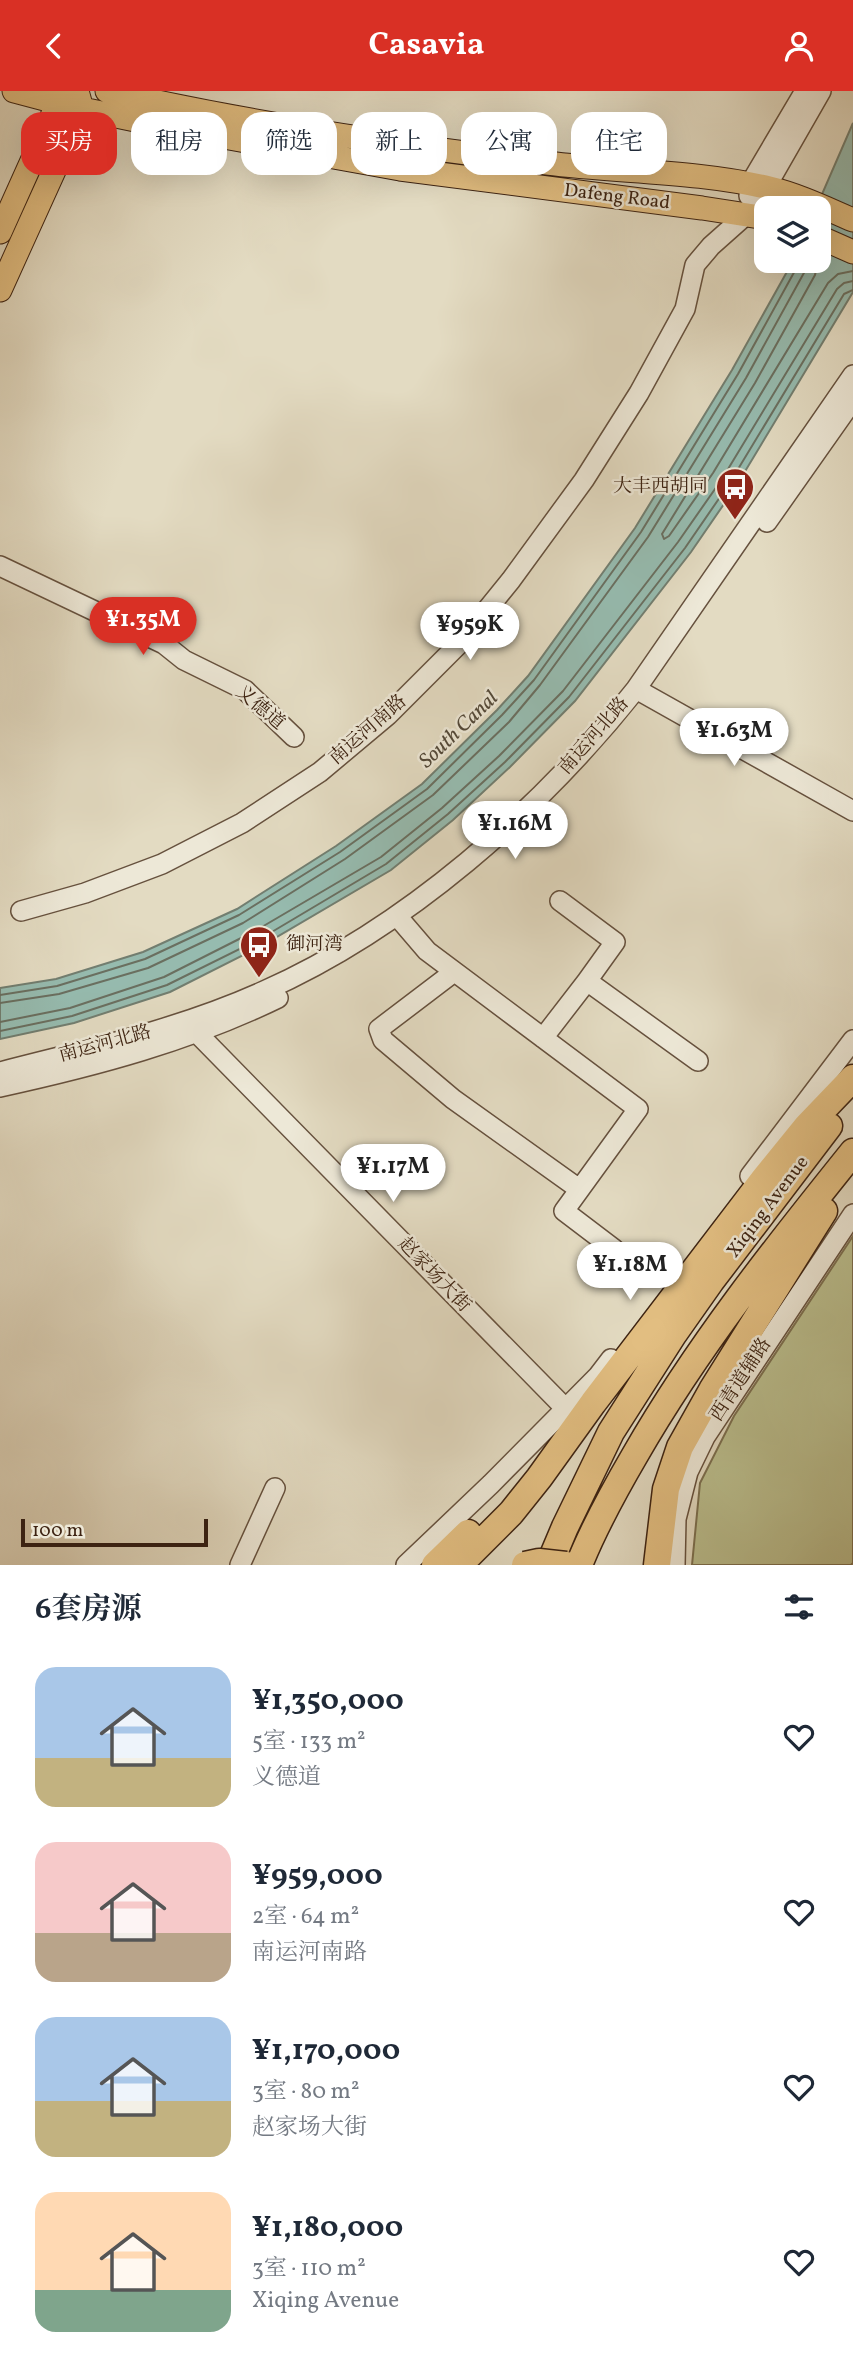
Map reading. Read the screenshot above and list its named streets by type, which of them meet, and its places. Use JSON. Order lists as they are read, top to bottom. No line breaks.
{"streets":{"highway":["Xiqing Avenue"],"main road":["Dafeng Road"],"street":["义德道","南运河南路","南运河北路","赵家场大街","西青道辅路"]},"crossings":[["南运河北路","赵家场大街"]],"water":["South Canal"],"places":{"bus stop":["大丰西胡同","御河湾"]},"scale_bar":"100 m","page":{"header":"Casavia","chip":["买房","租房","筛选","新上","公寓","住宅"],"price":["¥1.35M","¥959K","¥1.63M","¥1.16M","¥1.17M","¥1.18M"],"scale":"100 m","heading":"6套房源","list":[{"name":"¥1,350,000","note":"5室 · 133 m² · 义德道"},{"name":"¥959,000","note":"2室 · 64 m² · 南运河南路"},{"name":"¥1,170,000","note":"3室 · 80 m² · 赵家场大街"},{"name":"¥1,180,000","note":"3室 · 110 m² · Xiqing Avenue"}]}}
